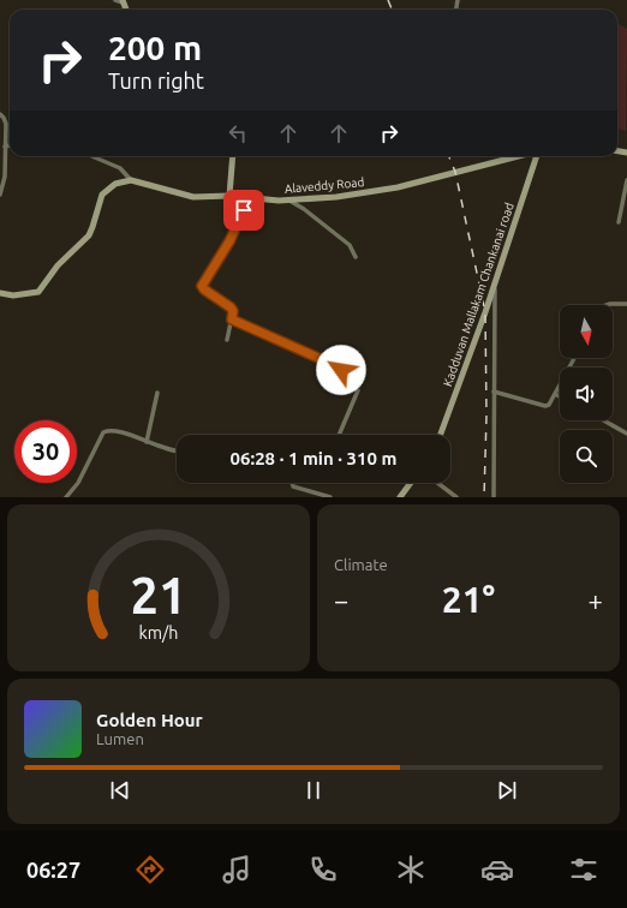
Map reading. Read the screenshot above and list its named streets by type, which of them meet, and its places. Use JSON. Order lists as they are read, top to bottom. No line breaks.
{"streets":{"street":["Alaveddy Road","Kadduvan Mallakam Chankanai road"]},"north":"bottom","page":{"turn":["200 m","Turn right"],"limit":"30","trip":"06:28 · 1 min · 310 m","tile":"Climate","heat":["−","21°","+"],"song":["Golden Hour","Lumen"],"tabs":"06:27","gauge":["21","km/h"]}}
